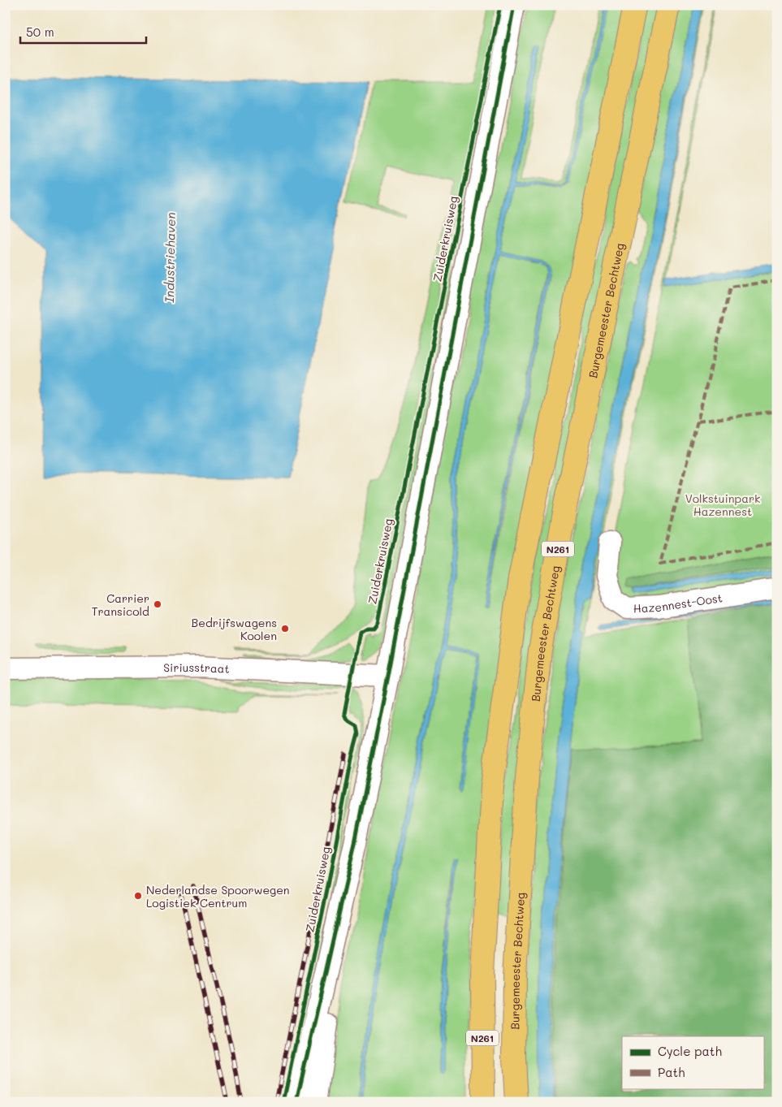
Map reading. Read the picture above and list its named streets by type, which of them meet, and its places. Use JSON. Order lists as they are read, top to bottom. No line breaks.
{"streets":{"main road":["Burgemeester Bechtweg","N261"],"street":["Hazennest-Oost","Siriusstraat"],"cycle path":["Zuiderkruisweg"]},"water":["Industriehaven"],"parks":["Volkstuinpark Hazennest"],"places":["Carrier Transicold","Bedrijfswagens Koolen","Nederlandse Spoorwegen Logistiek Centrum"],"legend":["Cycle path","Path"],"scale_bar":"50 m"}
